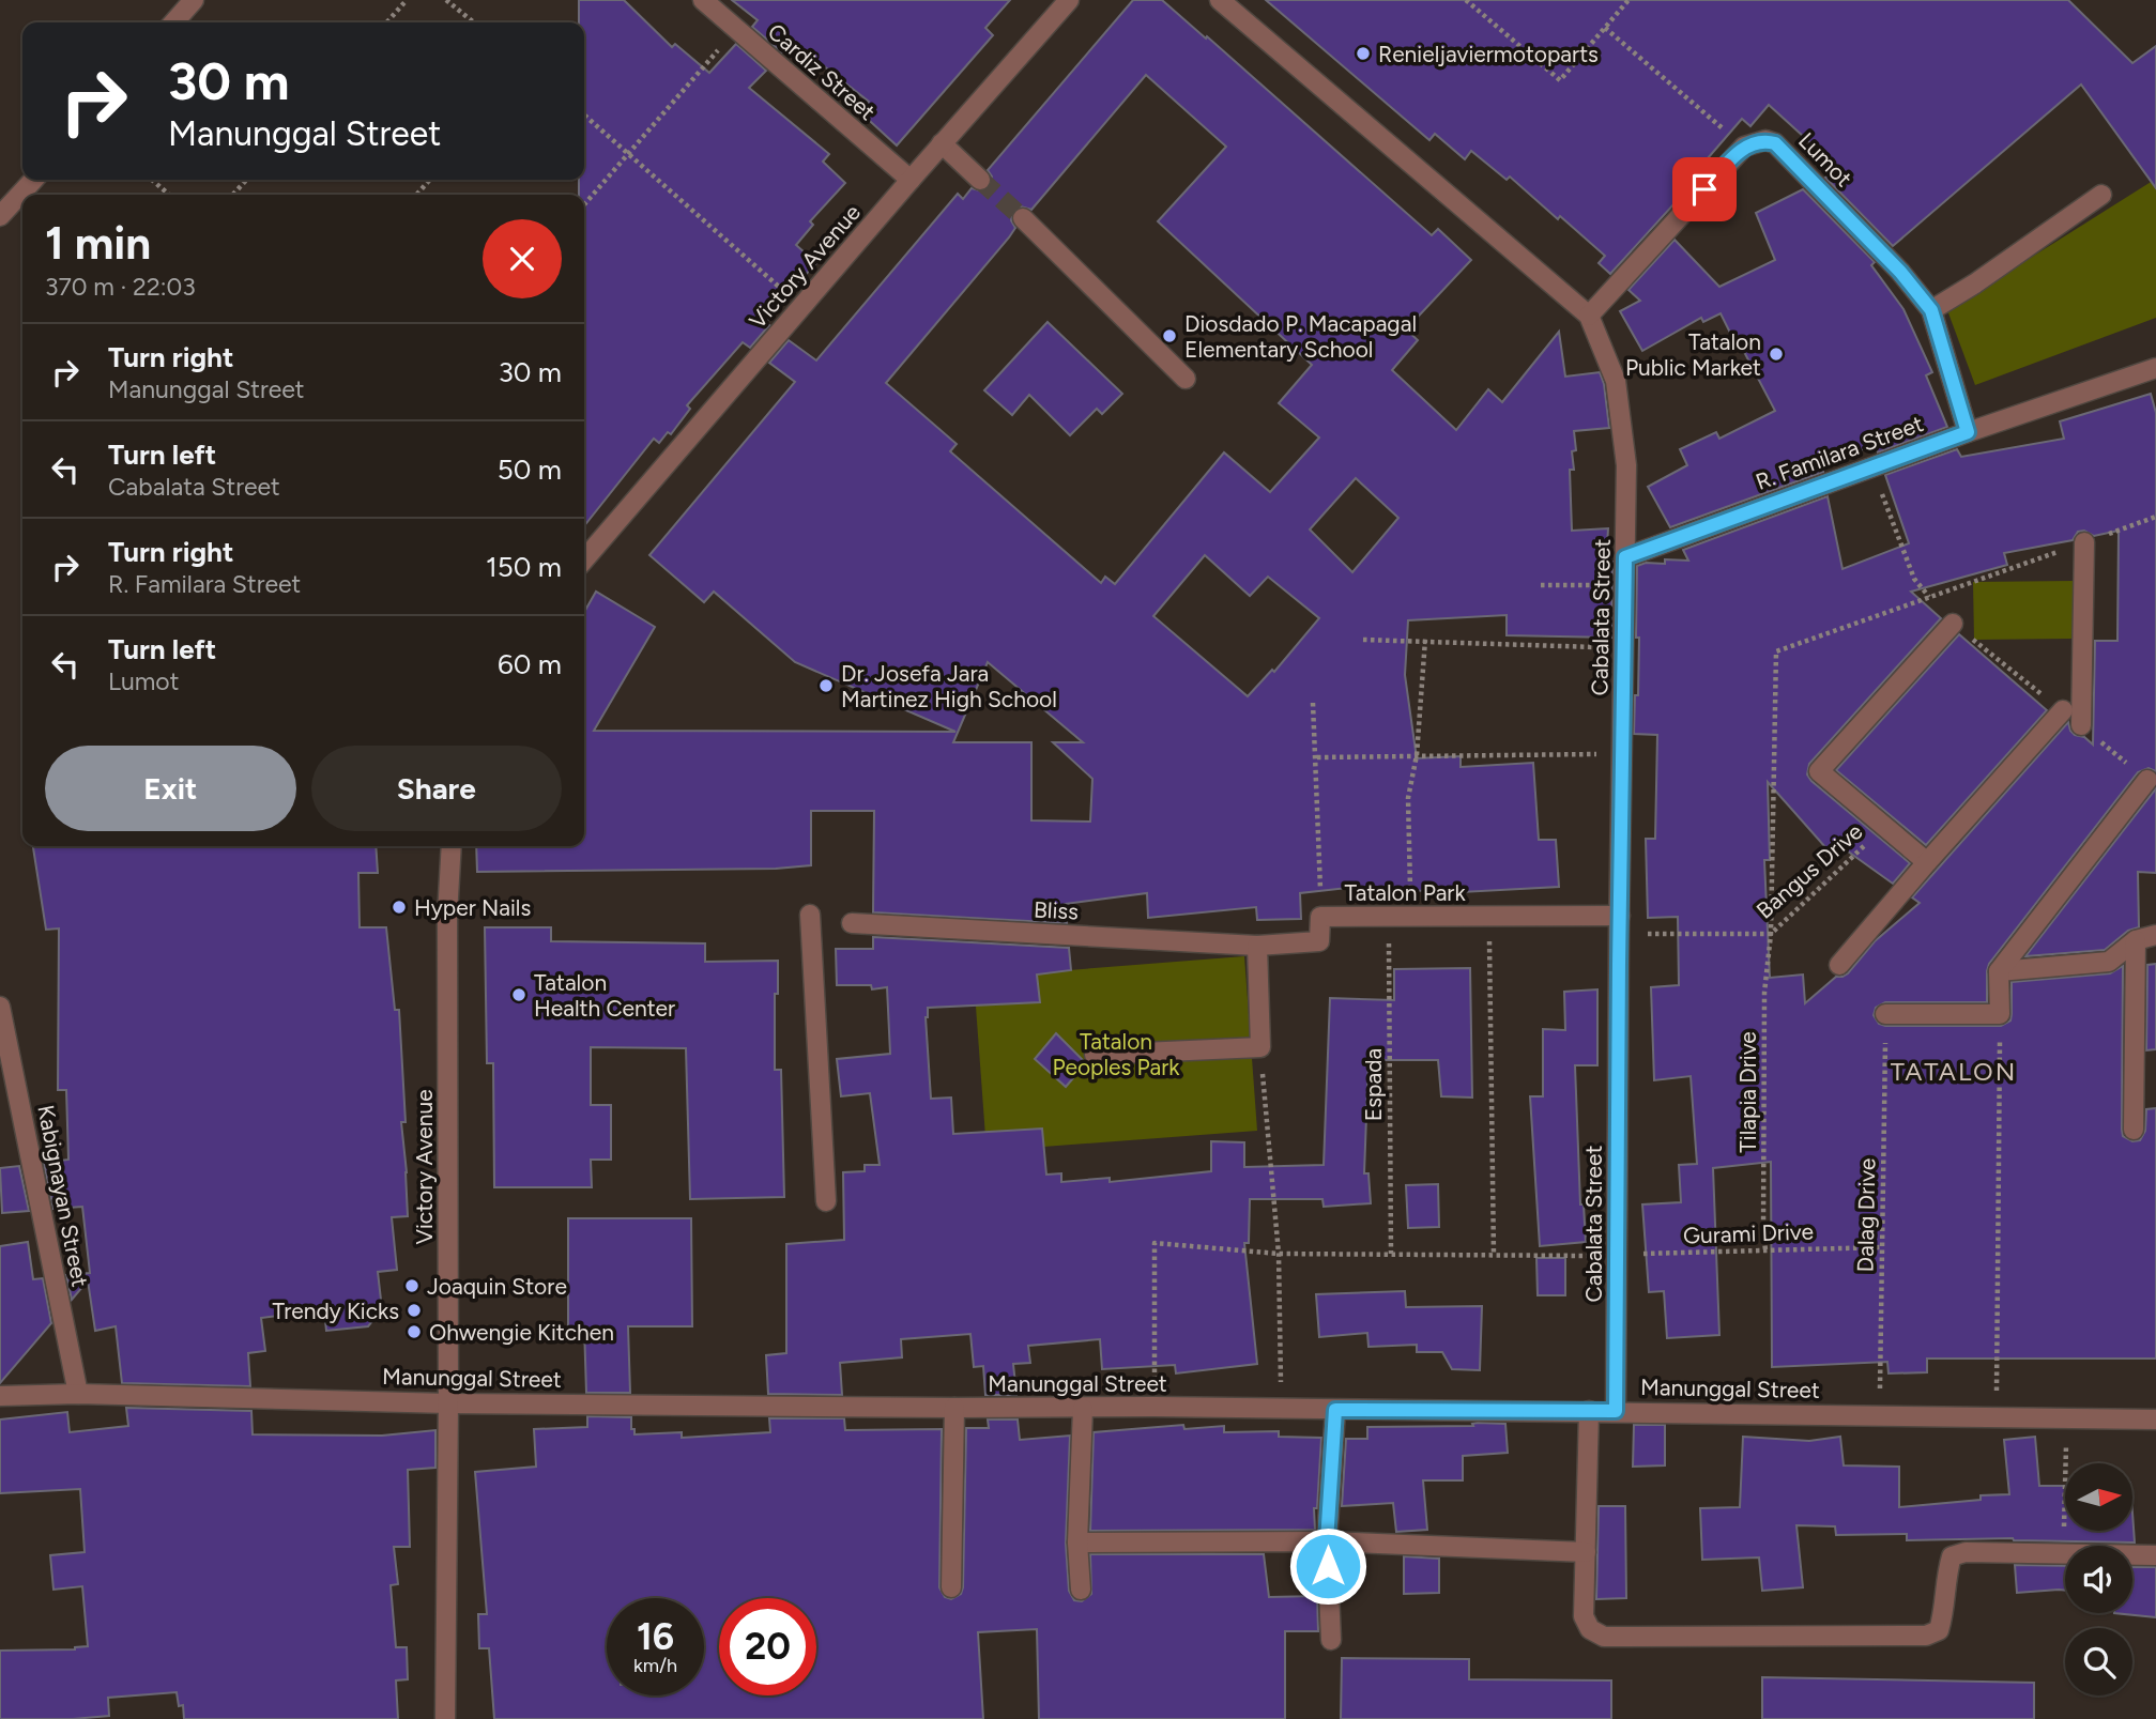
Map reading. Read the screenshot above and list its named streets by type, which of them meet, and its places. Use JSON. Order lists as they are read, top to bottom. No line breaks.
{"streets":{"street":["Cardiz Street","Lumot","Victory Avenue","R. Familara Street","Cabalata Street","Tatalon Park","Bliss","Kabignayan Street","Manunggal Street"],"path":["Bangus Drive","Espada","Tilapia Drive","Dalag Drive","Gurami Drive"]},"crossings":[["Cardiz Street","Victory Avenue"],["Lumot","R. Familara Street"],["Victory Avenue","Manunggal Street"],["R. Familara Street","Cabalata Street"],["Cabalata Street","Bangus Drive"],["Cabalata Street","Tatalon Park"],["Cabalata Street","Gurami Drive"],["Cabalata Street","Manunggal Street"],["Bangus Drive","Tatalon Park"],["Bangus Drive","Tilapia Drive"],["Tatalon Park","Bliss"],["Tatalon Park","Espada"],["Espada","Gurami Drive"],["Tilapia Drive","Gurami Drive"],["Kabignayan Street","Manunggal Street"],["Dalag Drive","Gurami Drive"],["Dalag Drive","Manunggal Street"],["Gurami Drive","Manunggal Street"]],"districts":["TATALON"],"parks":["Tatalon Peoples Park"],"places":["Renieljaviermotoparts","Diosdado P. Macapagal Elementary School","Tatalon Public Market","Dr. Josefa Jara Martinez High School","Hyper Nails","Tatalon Health Center","Joaquin Store","Trendy Kicks","Ohwengie Kitchen"],"north":"right","page":{"turn":["30 m","Manunggal Street"],"heading":["1 min","370 m · 22:03"],"list":[{"name":"Turn right","note":"Manunggal Street","value":"30 m"},{"name":"Turn left","note":"Cabalata Street","value":"50 m"},{"name":"Turn right","note":"R. Familara Street","value":"150 m"},{"name":"Turn left","note":"Lumot","value":"60 m"}],"buttons":["Exit","Share"],"speed":"16 km/h","limit":"20"}}
